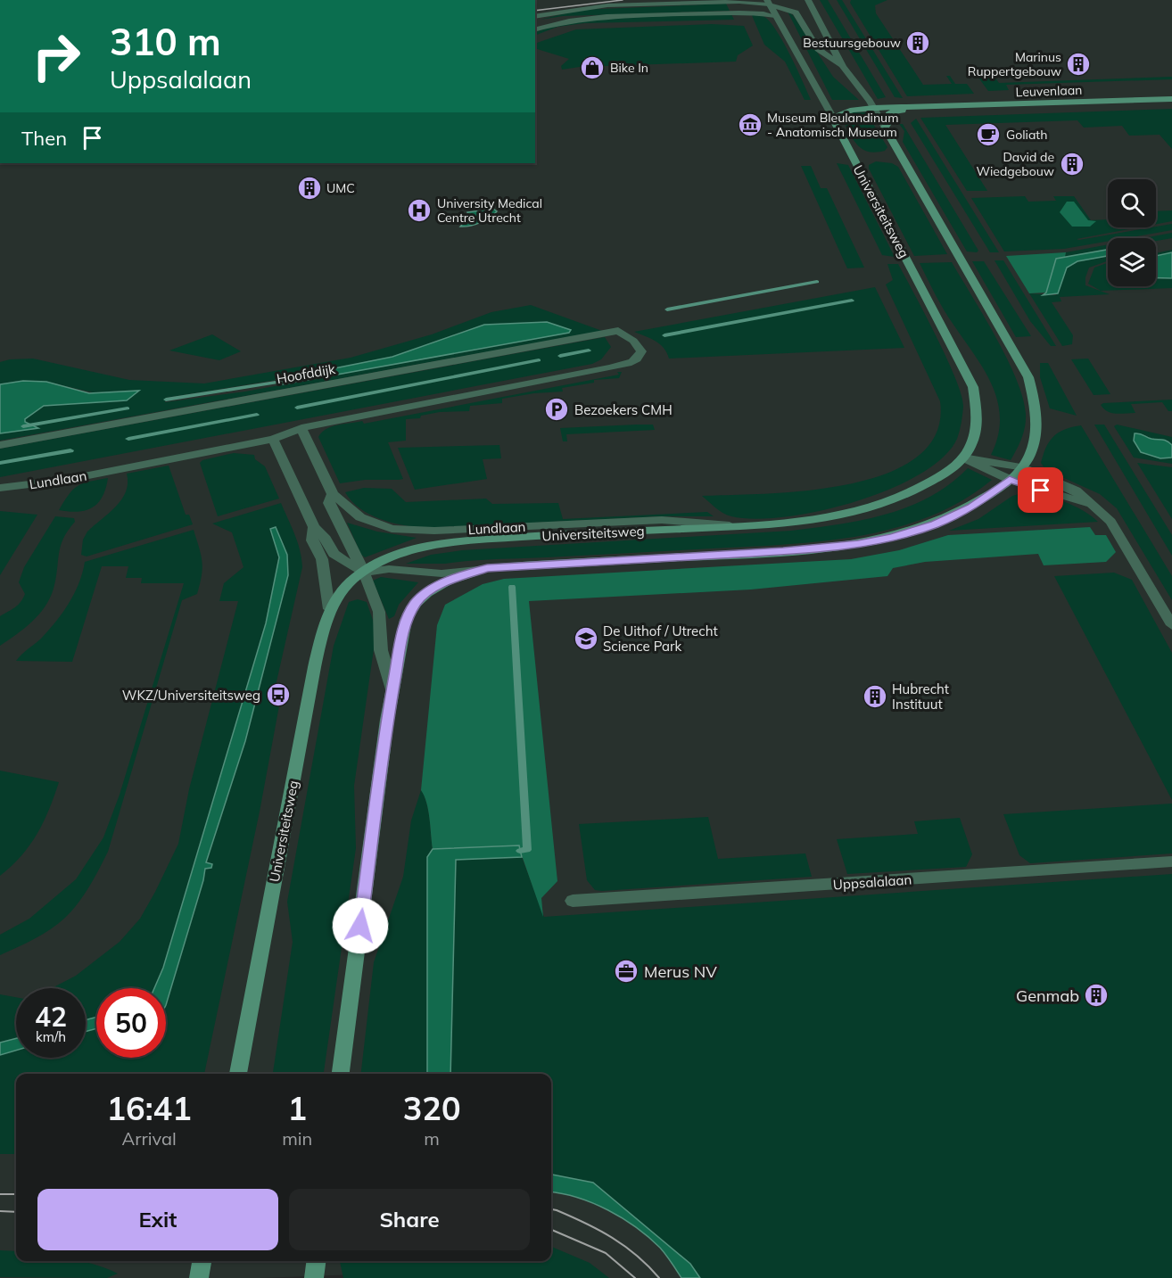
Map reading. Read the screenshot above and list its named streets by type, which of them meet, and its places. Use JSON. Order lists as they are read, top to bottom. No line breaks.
{"streets":{"main road":["Leuvenlaan","Universiteitsweg"],"street":["Hoofddijk","Lundlaan","Uppsalalaan"]},"crossings":[["Universiteitsweg","Lundlaan"],["Hoofddijk","Lundlaan"]],"places":{"building":["Bestuursgebouw","Marinus Ruppertgebouw","David de Wiedgebouw","UMC","Hubrecht Instituut","Genmab"],"shop":["Bike In"],"museum":["Museum Bleulandinum - Anatomisch Museum"],"cafe":["Goliath"],"hospital":["University Medical Centre Utrecht"],"parking":["Bezoekers CMH"],"school or university":["De Uithof / Utrecht Science Park"],"bus stop":["WKZ/Universiteitsweg"],"office":["Merus NV"]},"page":{"turn":["310 m","Uppsalalaan"],"then":"Then","speed":"42 km/h","limit":"50","eta":["16:41","Arrival","1","min","320","m"],"buttons":["Exit","Share"]}}
